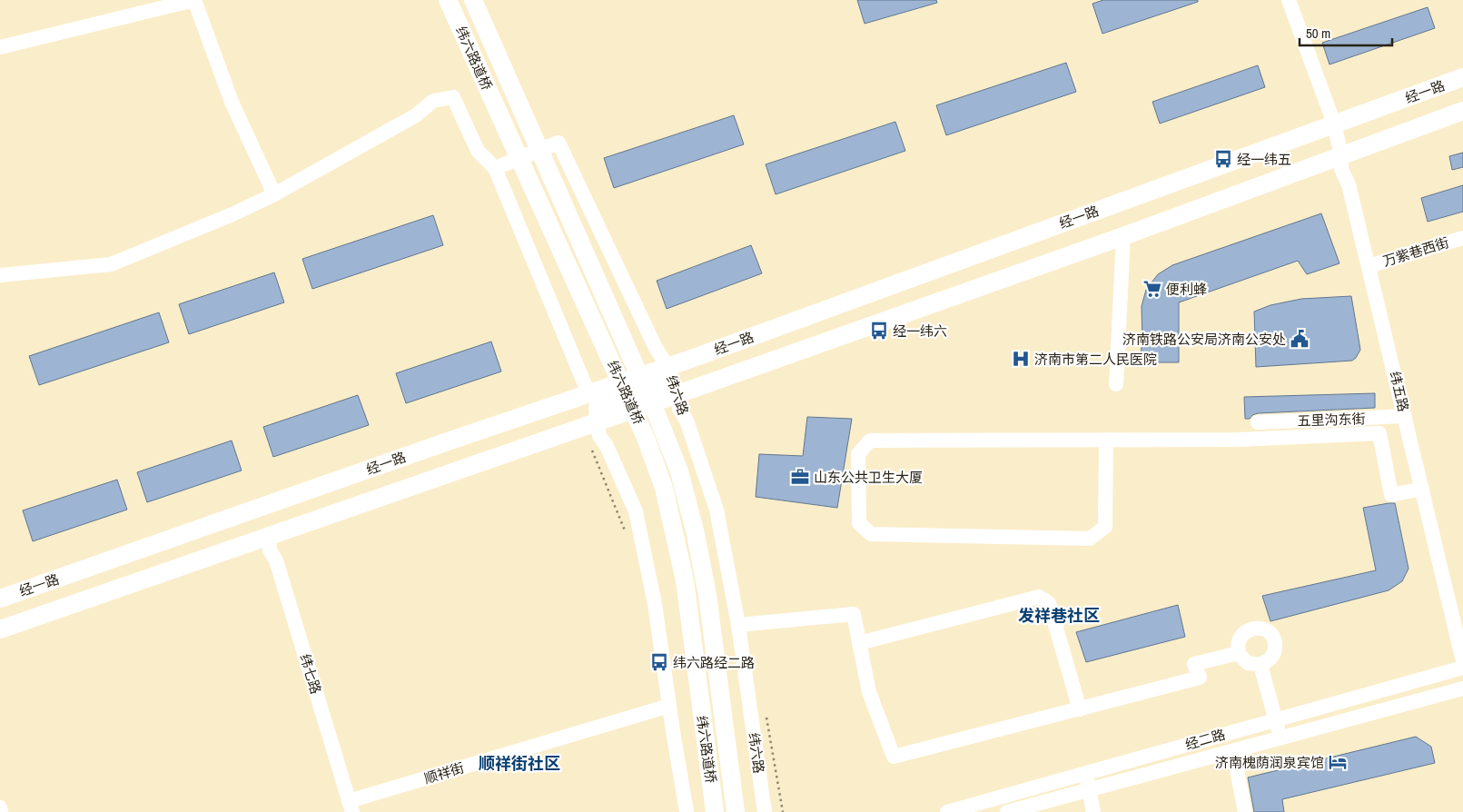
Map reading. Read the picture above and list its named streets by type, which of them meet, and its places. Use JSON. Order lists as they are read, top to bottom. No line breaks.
{"streets":{"main road":["纬六路道桥","经一路"],"street":["万紫巷西街","纬五路","纬六路","五里沟东街","纬七路","经二路","顺祥街"]},"crossings":[["经一路","纬五路"],["经一路","纬六路"],["万紫巷西街","纬五路"],["纬五路","五里沟东街"],["纬七路","顺祥街"]],"districts":["发祥巷社区","顺祥街社区"],"places":{"bus stop":["经一纬五","经一纬六","纬六路经二路"],"supermarket":["便利蜂"],"public building":["济南铁路公安局济南公安处"],"hospital":["济南市第二人民医院"],"office":["山东公共卫生大厦"],"hotel":["济南槐荫润泉宾馆"]},"scale_bar":"50 m"}
